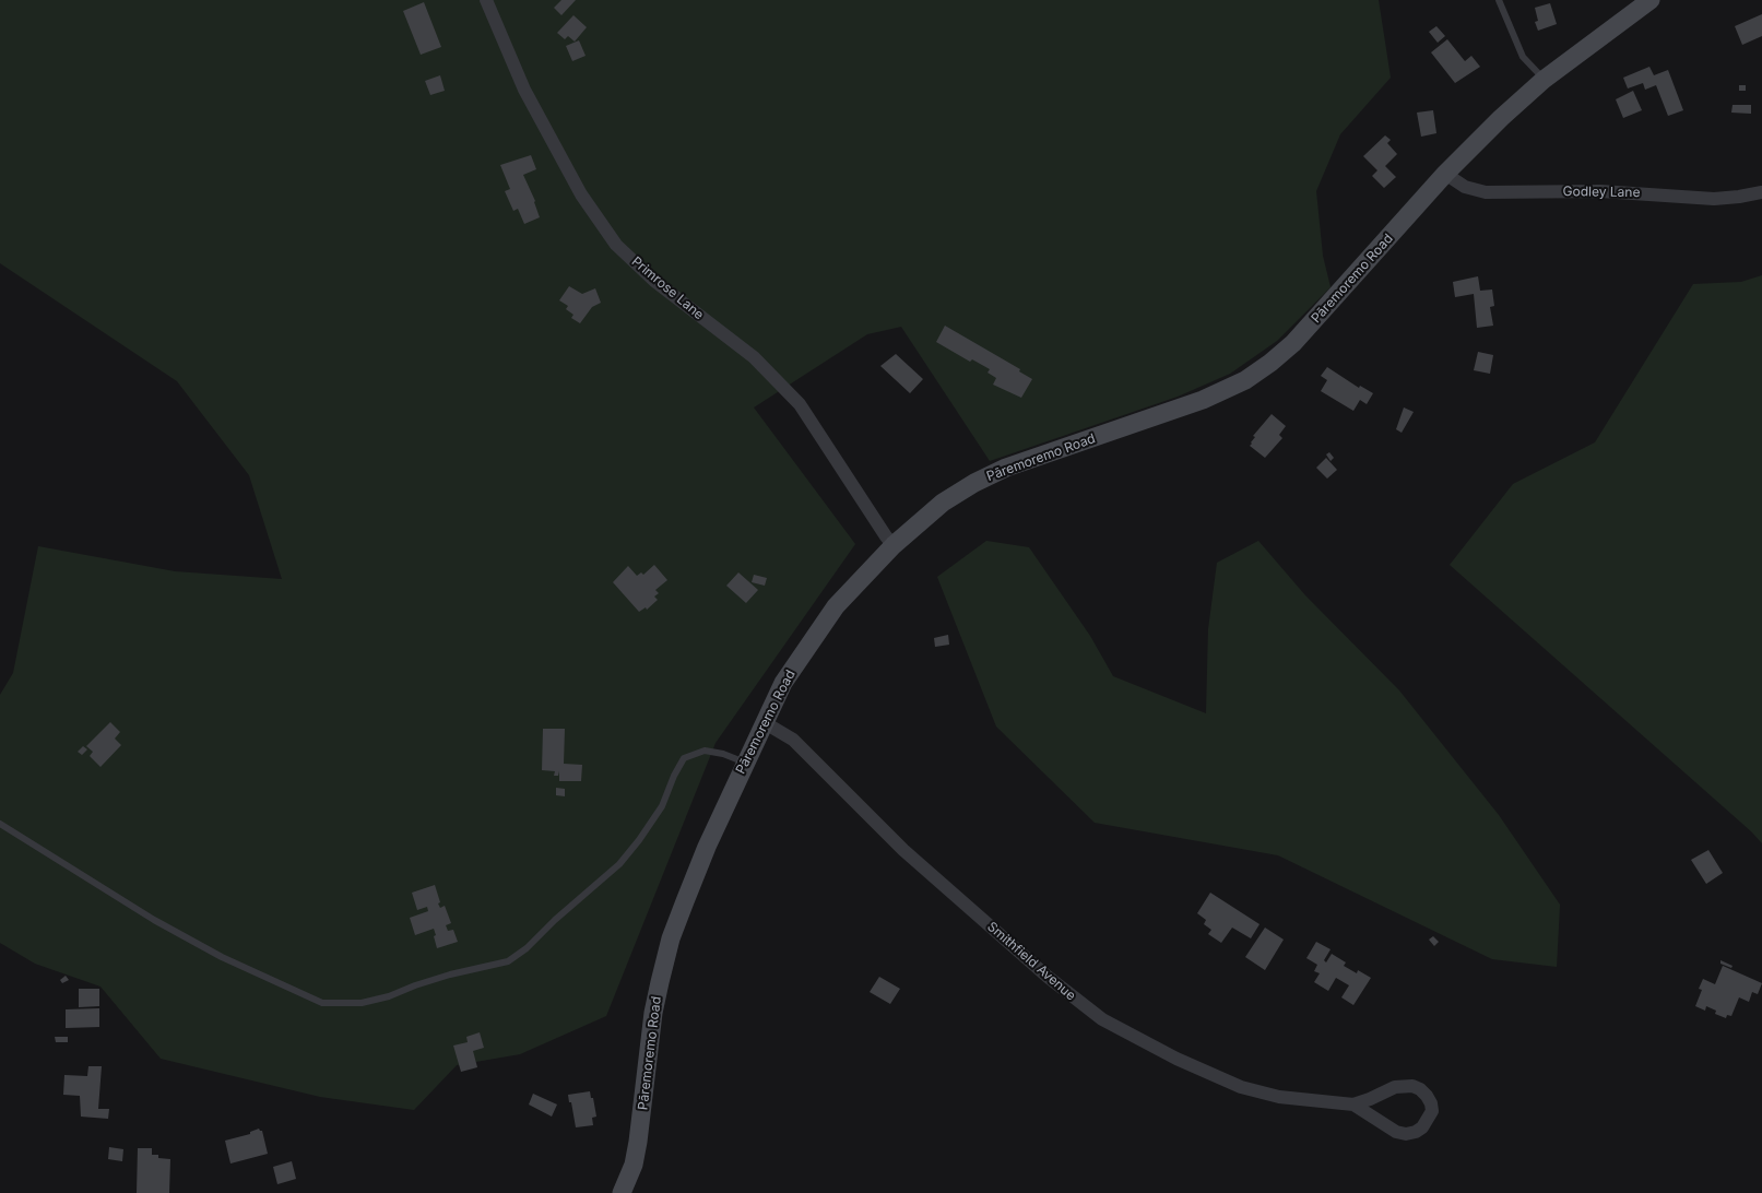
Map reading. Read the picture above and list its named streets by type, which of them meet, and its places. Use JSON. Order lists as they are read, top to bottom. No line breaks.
{"streets":{"street":["Godley Lane","Pāremoremo Road","Primrose Lane","Smithfield Avenue"]},"crossings":[["Godley Lane","Pāremoremo Road"],["Pāremoremo Road","Primrose Lane"],["Pāremoremo Road","Smithfield Avenue"]]}
